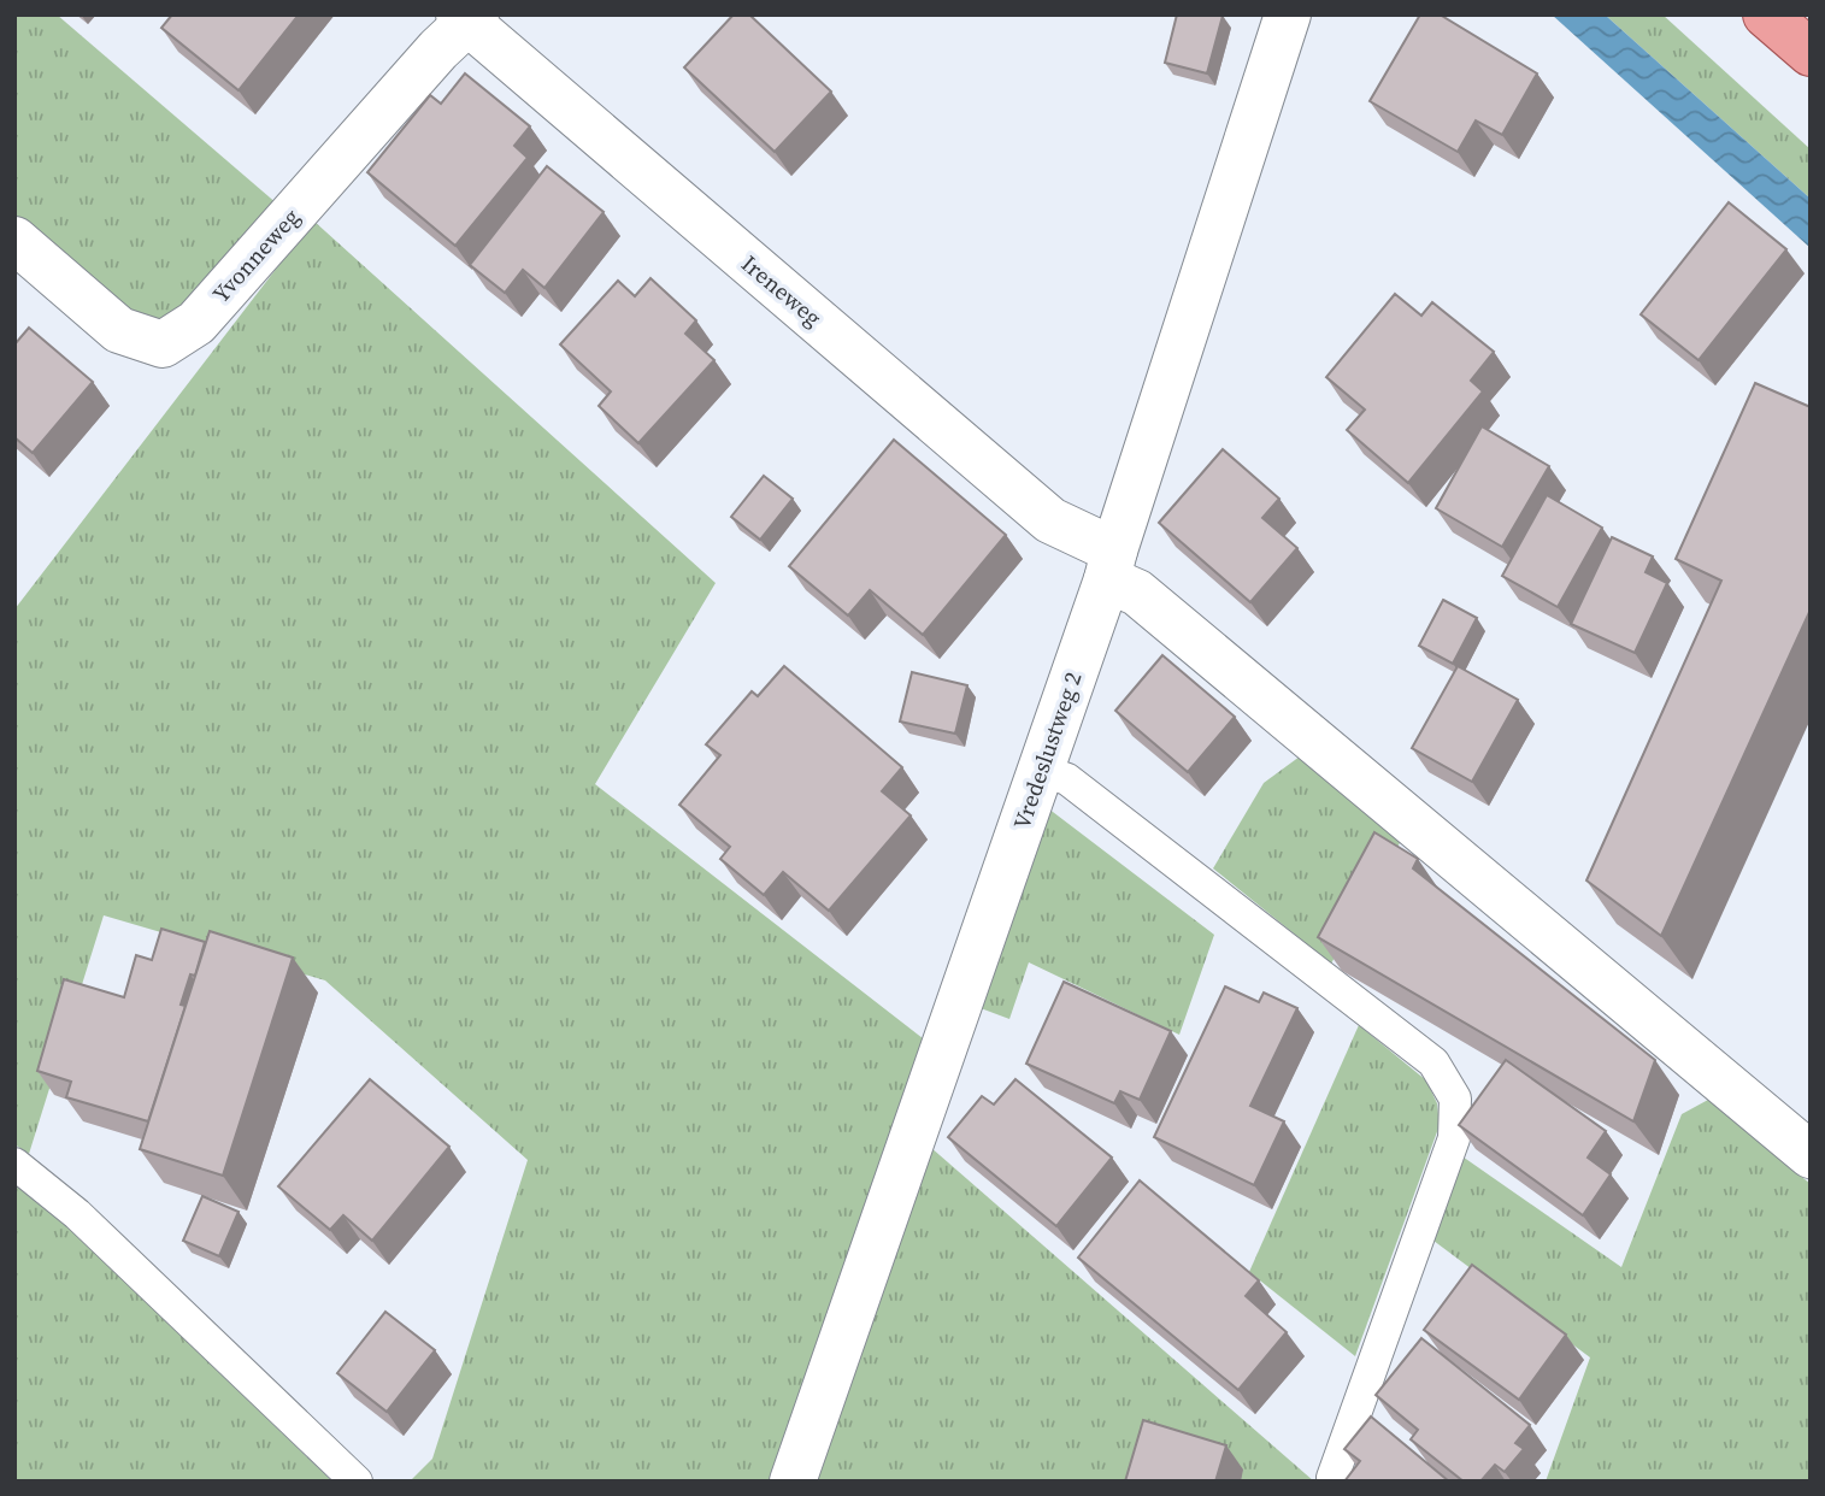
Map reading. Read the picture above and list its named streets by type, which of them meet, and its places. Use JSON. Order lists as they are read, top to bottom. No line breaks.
{"streets":{"street":["Yvonneweg","Ireneweg","Vredeslustweg 2"]},"crossings":[["Yvonneweg","Ireneweg"],["Ireneweg","Vredeslustweg 2"]]}
